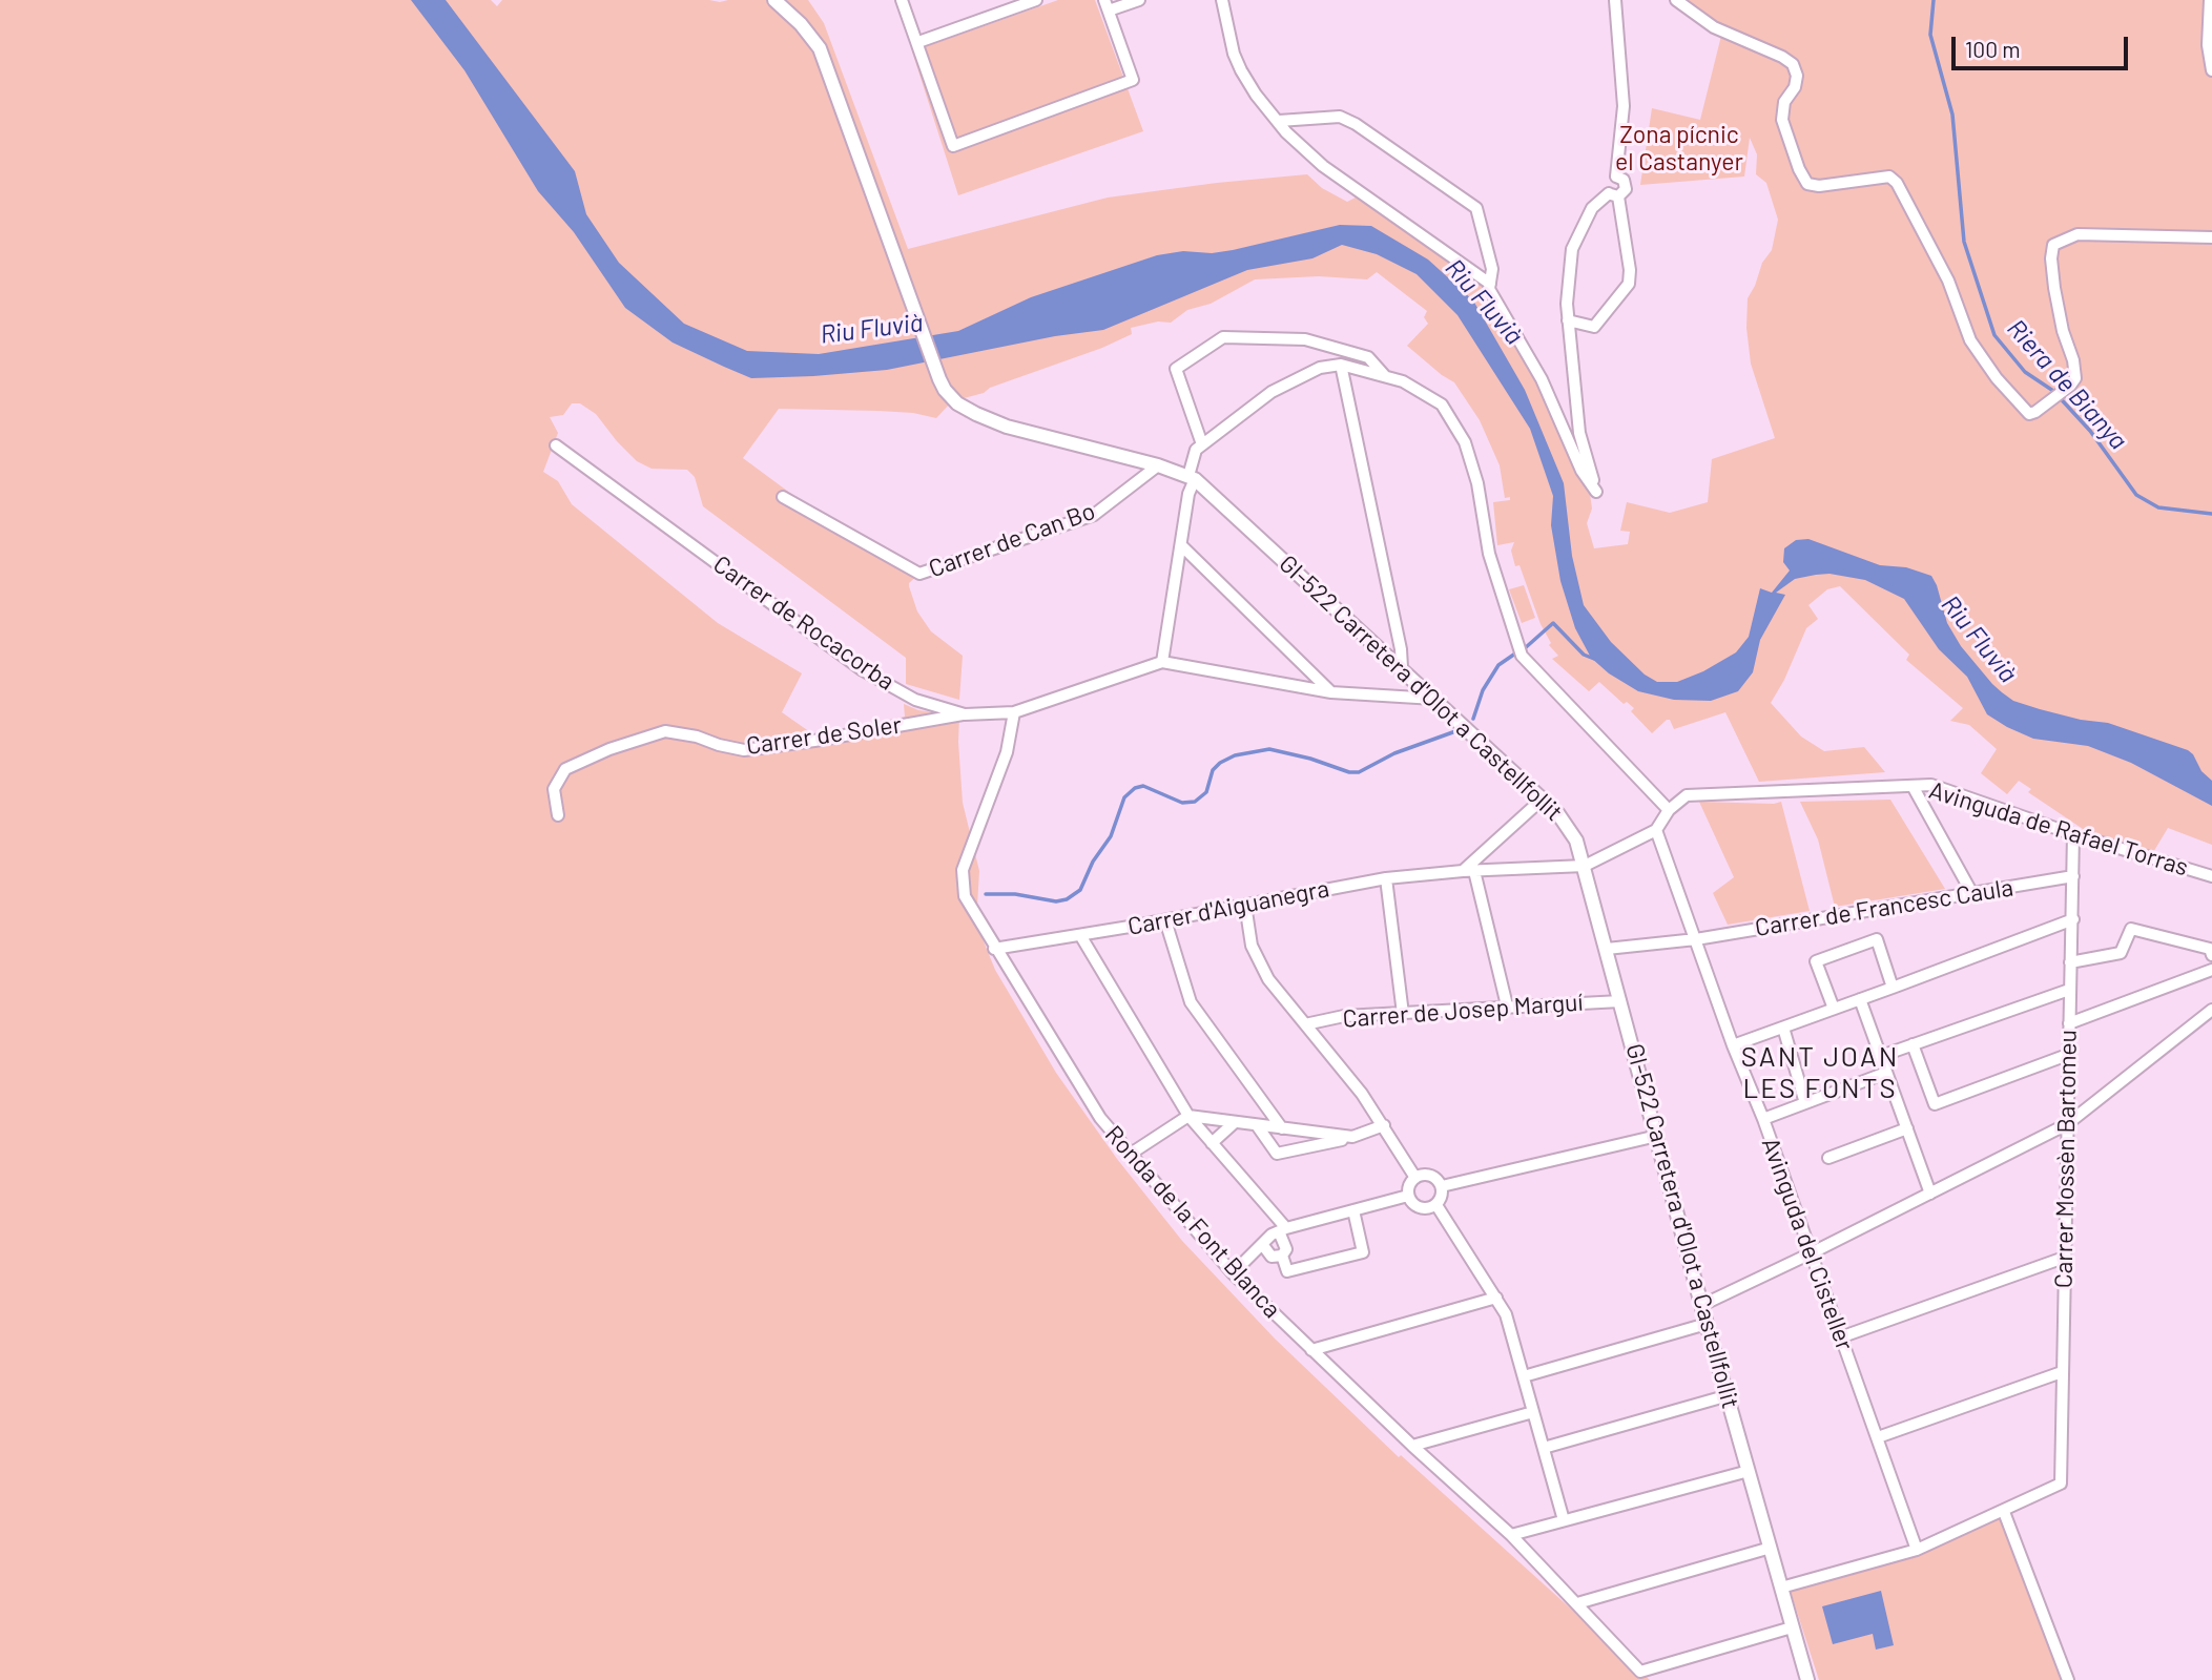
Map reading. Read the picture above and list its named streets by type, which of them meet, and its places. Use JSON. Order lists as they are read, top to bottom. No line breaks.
{"streets":{"street":["Carrer de Can Bo","Carrer de Rocacorba","GI-522 Carretera d'Olot a Castellfollit","Carrer de Soler","Avinguda de Rafael Torras","Carrer d'Aiguanegra","Carrer de Francesc Caula","Carrer de Josep Marguí","Carrer Mossèn Bartomeu","Ronda de la Font Blanca","Avinguda del Cisteller"]},"crossings":[["Carrer de Can Bo","GI-522 Carretera d'Olot a Castellfollit"],["Carrer de Rocacorba","Carrer de Soler"],["Carrer de Rocacorba","Ronda de la Font Blanca"],["GI-522 Carretera d'Olot a Castellfollit","Carrer d'Aiguanegra"],["GI-522 Carretera d'Olot a Castellfollit","Carrer de Francesc Caula"],["GI-522 Carretera d'Olot a Castellfollit","Carrer de Josep Marguí"],["GI-522 Carretera d'Olot a Castellfollit","Ronda de la Font Blanca"],["Avinguda de Rafael Torras","Carrer Mossèn Bartomeu"],["Carrer d'Aiguanegra","Ronda de la Font Blanca"],["Carrer de Francesc Caula","Carrer Mossèn Bartomeu"],["Carrer de Francesc Caula","Avinguda del Cisteller"]],"districts":["SANT JOAN LES FONTS"],"water":["Riu Fluvià","Riera de Bianya"],"parks":["Zona pícnic el Castanyer"],"scale_bar":"100 m"}
